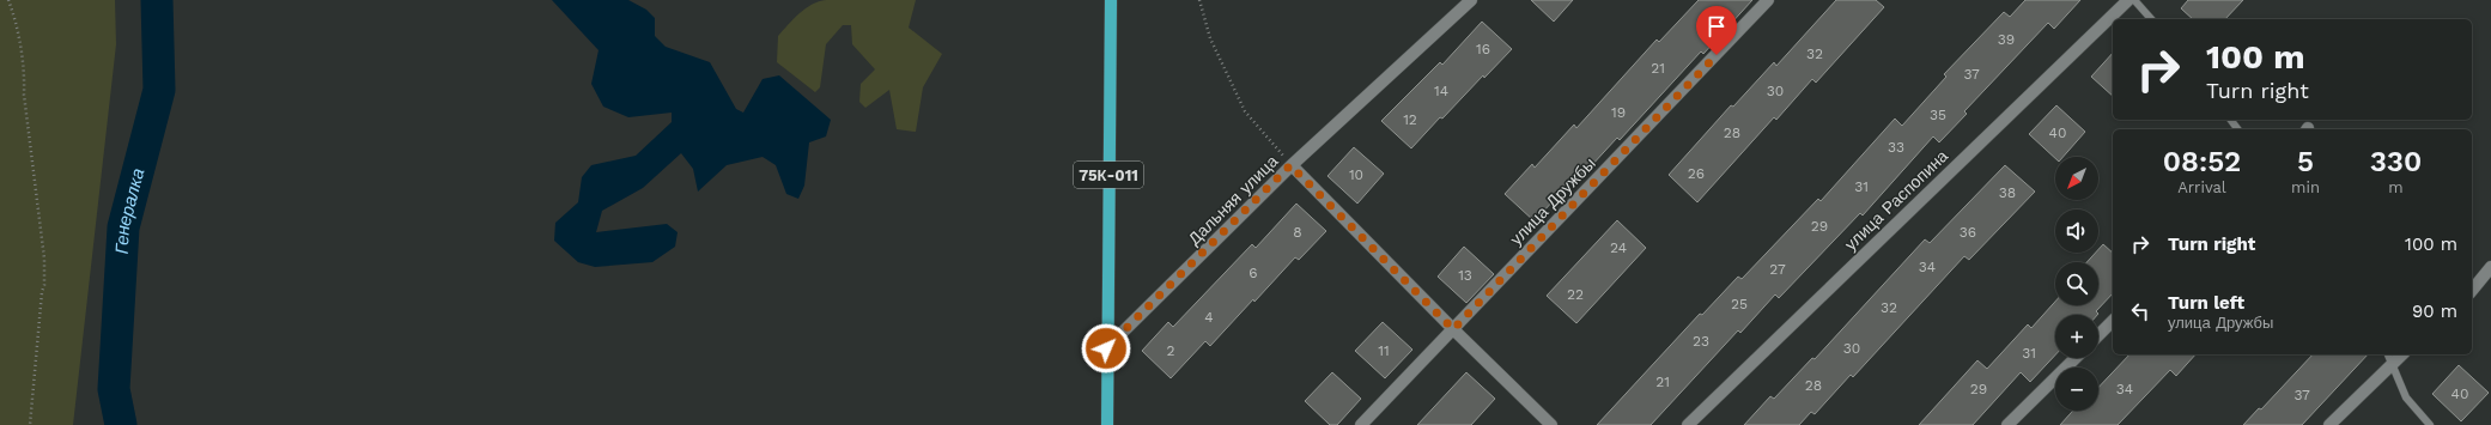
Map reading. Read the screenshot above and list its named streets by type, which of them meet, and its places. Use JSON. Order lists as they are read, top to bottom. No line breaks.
{"streets":{"main road":["75К-011"],"street":["Дальняя улица","улица Распопина","улица Дружбы"]},"crossings":[["75К-011","Дальняя улица"]],"water":["Генералка"],"house_numbers":["39","16","32","21","37","14","30","19","35","12","28","40","33","26","10","31","38","29","8","36","24","34","27","6","13","22","25","32","4","23","30","2","11","31","21","28","29","34","40","37"],"north":"bottom left","page":{"turn":["100 m","Turn right"],"eta":["08:52","Arrival","5","min","330","m"],"map_buttons":["+","−"],"list":[{"name":"Turn right","value":"100 m"},{"name":"Turn left","note":"улица Дружбы","value":"90 m"}]}}
